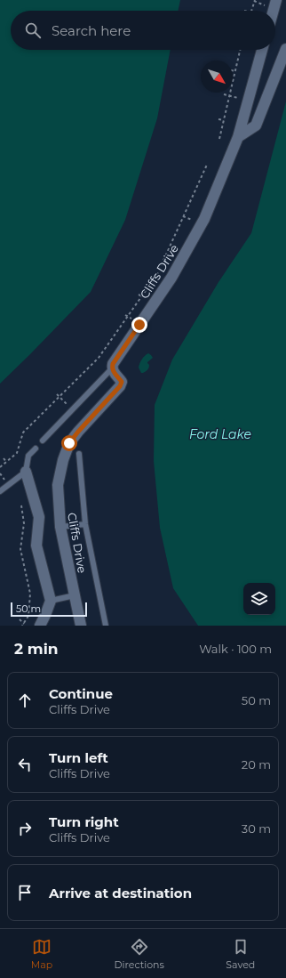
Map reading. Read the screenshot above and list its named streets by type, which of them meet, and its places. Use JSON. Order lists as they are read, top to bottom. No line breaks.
{"streets":{"street":["Cliffs Drive"]},"water":["Ford Lake"],"scale_bar":"50 m","north":"bottom right","page":{"search":"Search here","scale":"50 m","heading":["2 min","Walk · 100 m"],"list":[["Continue","Cliffs Drive","50 m"],["Turn left","Cliffs Drive","20 m"],["Turn right","Cliffs Drive","30 m"],"Arrive at destination"],"nav":["Map","Directions","Saved"]}}
